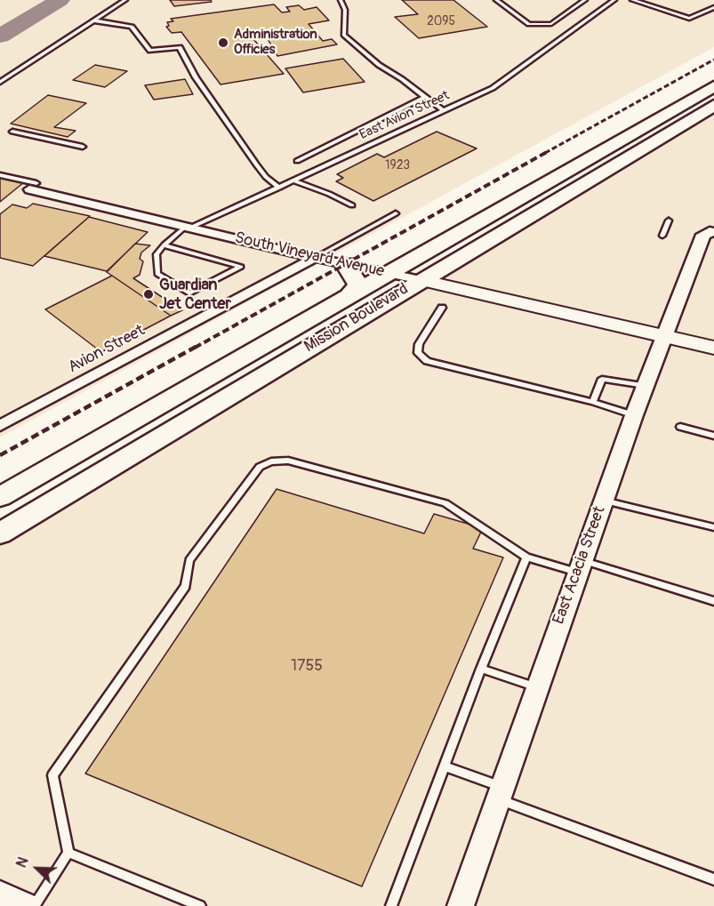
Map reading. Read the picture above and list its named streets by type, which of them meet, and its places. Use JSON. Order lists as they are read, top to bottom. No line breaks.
{"streets":{"main road":["South Vineyard Avenue","Mission Boulevard"],"street":["Avion Street","East Acacia Street"],"lane":["East Avion Street"]},"crossings":[["East Avion Street","South Vineyard Avenue"],["South Vineyard Avenue","Mission Boulevard"],["South Vineyard Avenue","Avion Street"],["South Vineyard Avenue","East Acacia Street"]],"places":["Administration Officies","Guardian Jet Center"],"house_numbers":["2095","1923","1755"],"north":"top left"}
